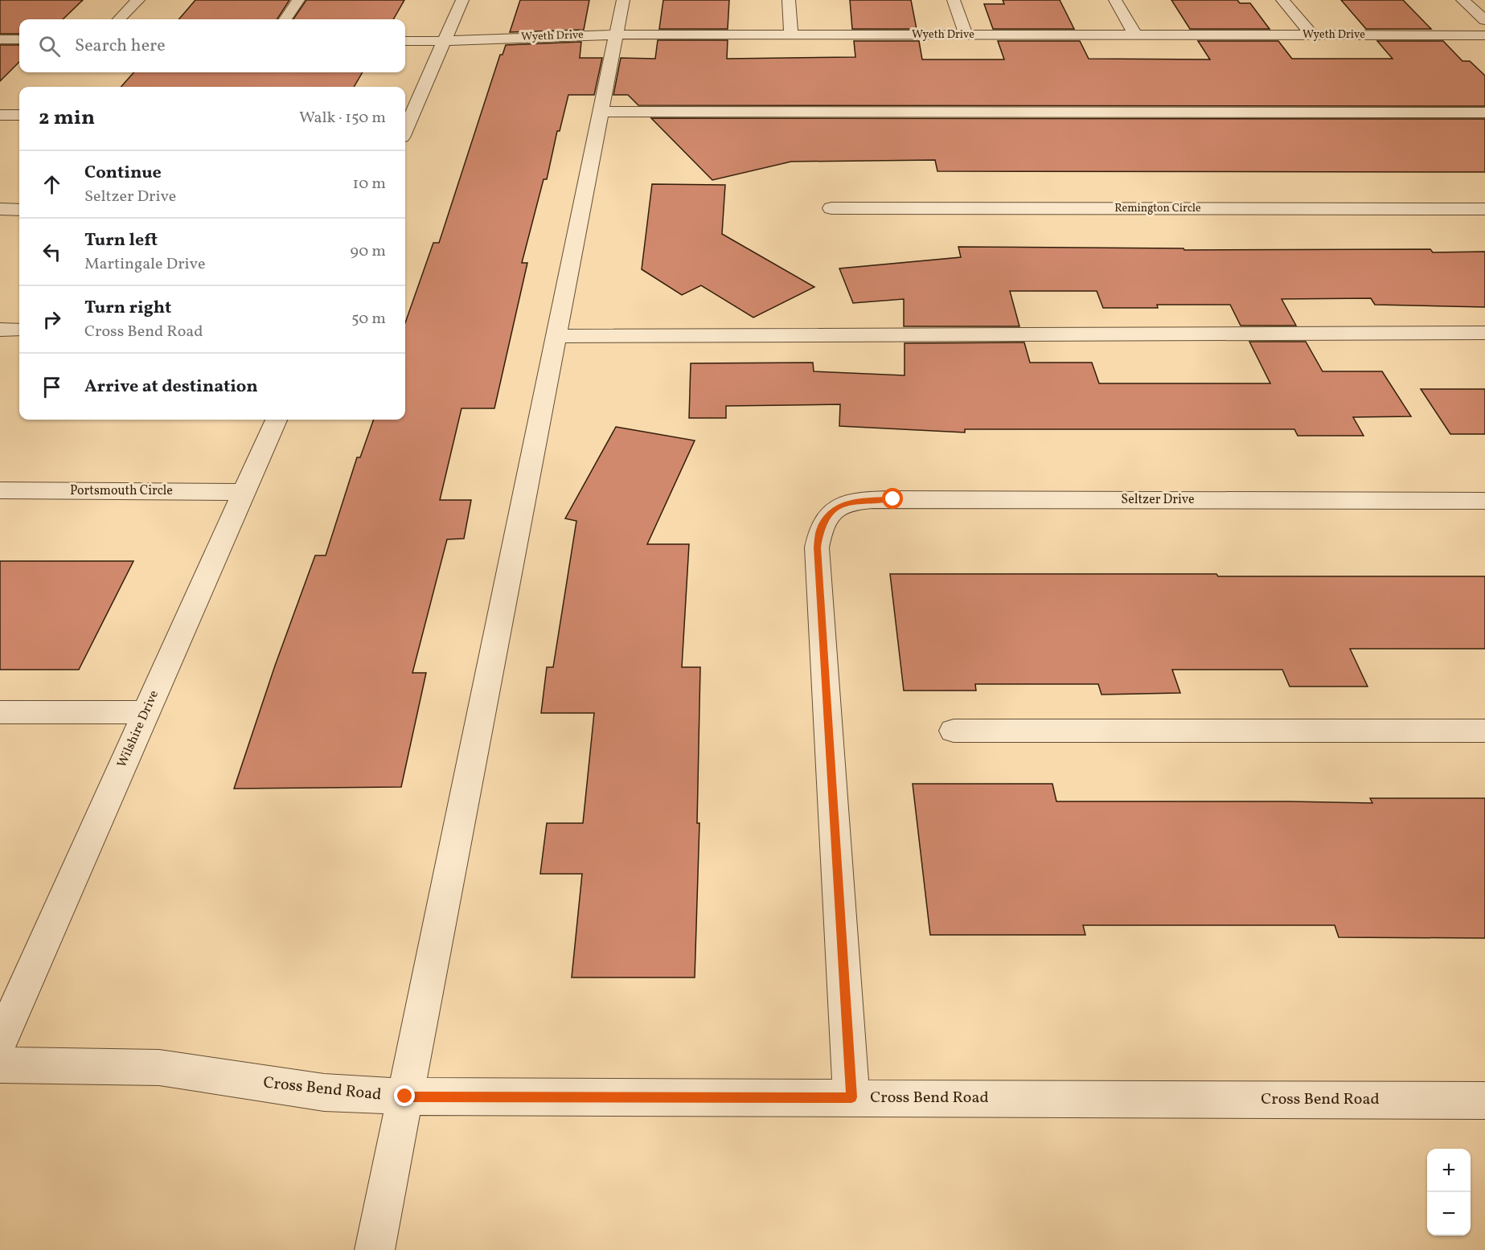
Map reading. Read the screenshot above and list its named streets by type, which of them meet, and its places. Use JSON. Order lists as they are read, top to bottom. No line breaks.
{"streets":{"street":["Wyeth Drive","Remington Circle","Portsmouth Circle","Seltzer Drive","Wilshire Drive","Cross Bend Road"]},"crossings":[["Portsmouth Circle","Wilshire Drive"],["Seltzer Drive","Cross Bend Road"]],"page":{"search":"Search here","heading":["2 min","Walk · 150 m"],"list":[["Continue","Seltzer Drive","10 m"],["Turn left","Martingale Drive","90 m"],["Turn right","Cross Bend Road","50 m"],"Arrive at destination"],"map_buttons":["+","−"]}}
